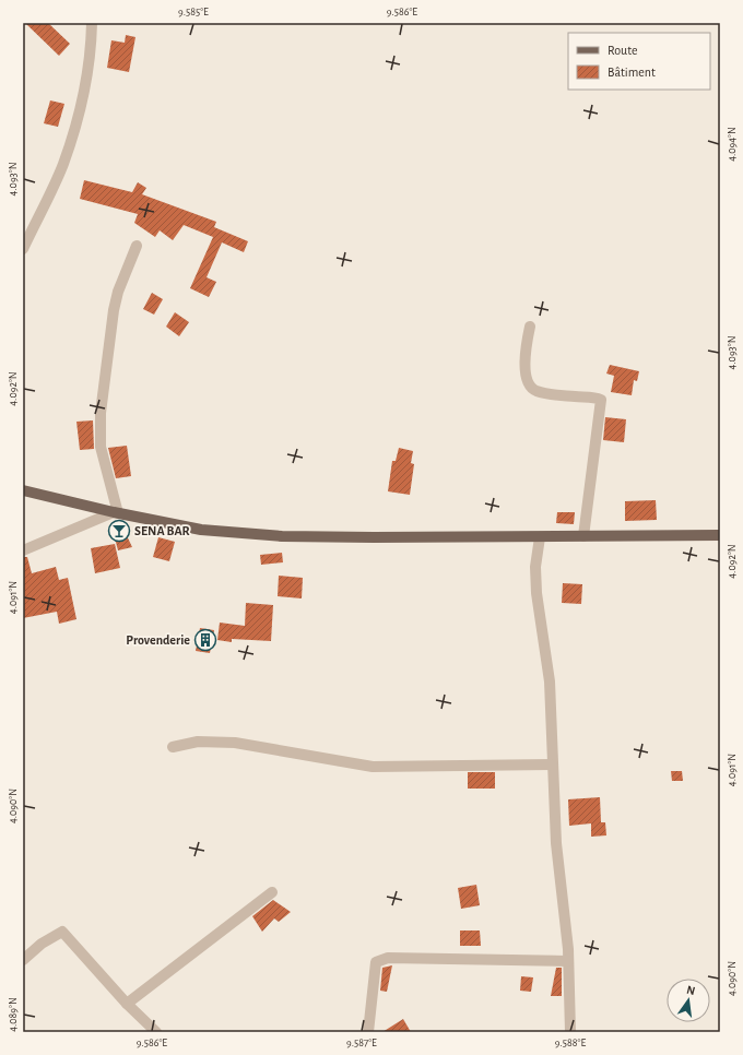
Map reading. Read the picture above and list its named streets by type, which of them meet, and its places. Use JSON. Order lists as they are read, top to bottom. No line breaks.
{"places":{"bar":["SENA BAR"],"building":["Provenderie"]},"legend":["Route","Bâtiment"],"north":"top","coordinates":["9.585°E","9.586°E","4.094°N","4.093°N","4.092°N","4.091°N","4.090°N","4.089°N","9.587°E","9.588°E"]}
